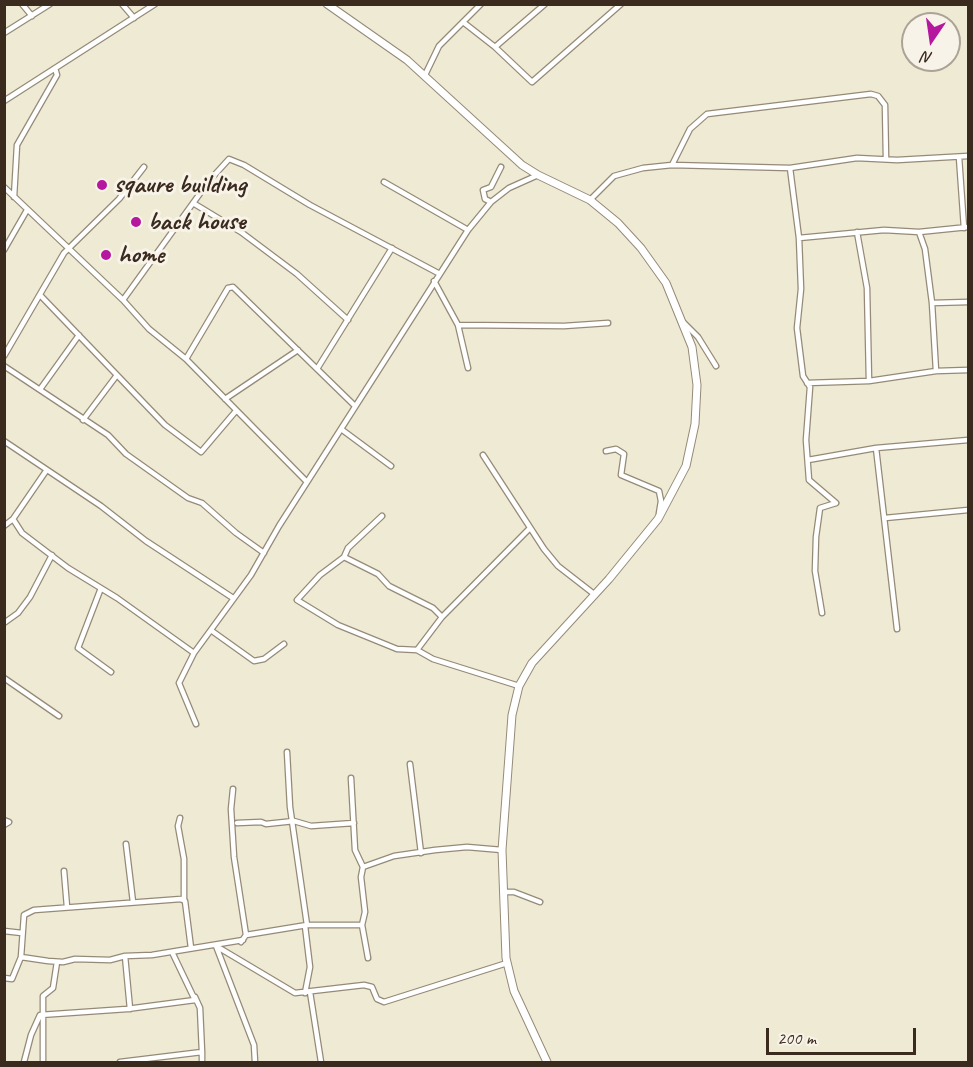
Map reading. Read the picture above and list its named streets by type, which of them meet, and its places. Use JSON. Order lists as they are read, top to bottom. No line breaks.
{"places":["sqaure building","back house","home"],"scale_bar":"200 m","north":"bottom"}
